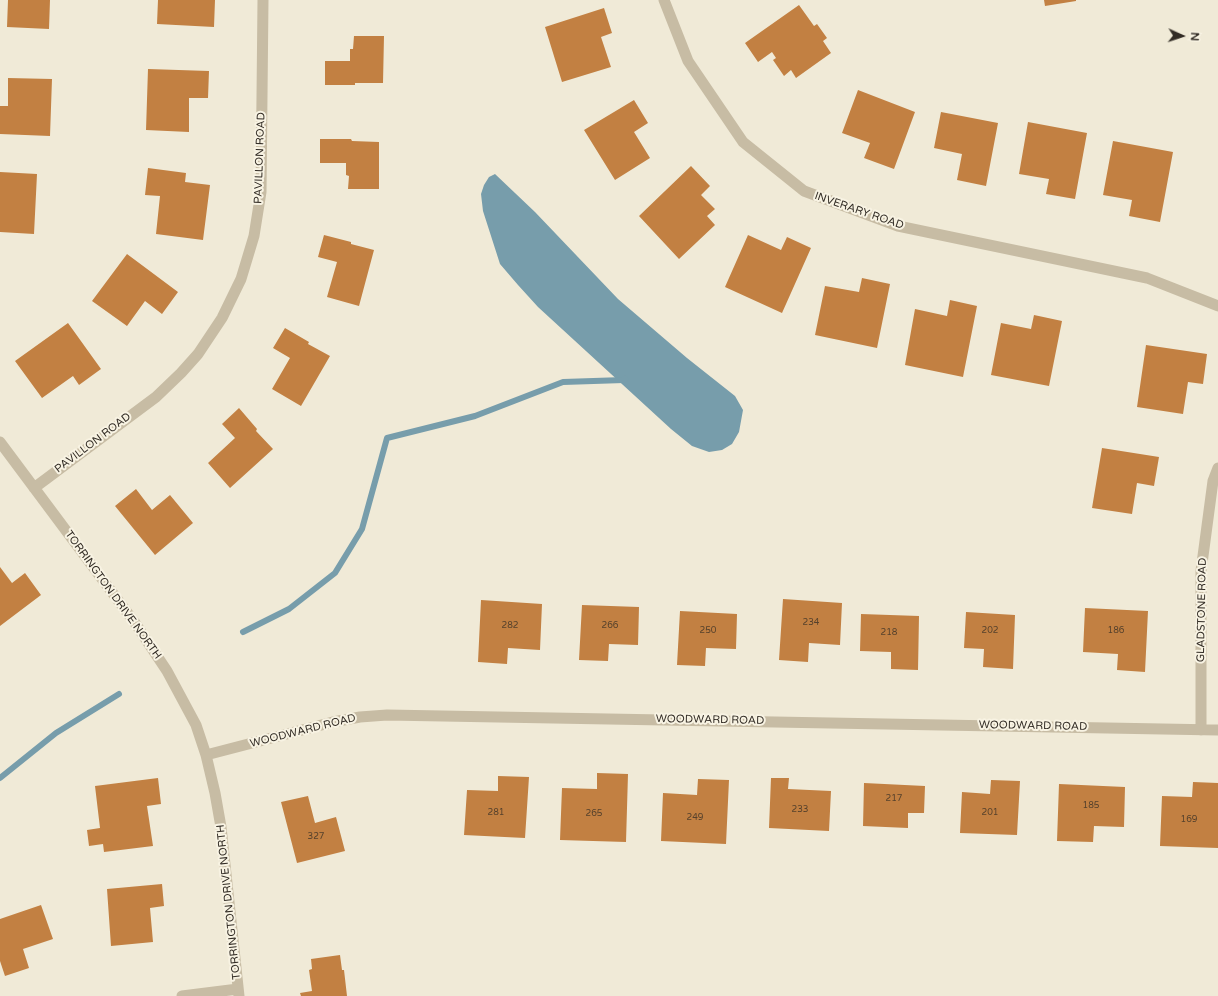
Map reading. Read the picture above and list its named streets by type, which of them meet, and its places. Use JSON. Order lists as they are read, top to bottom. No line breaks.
{"streets":{"street":["PAVILLON ROAD","INVERARY ROAD","TORRINGTON DRIVE NORTH","GLADSTONE ROAD","WOODWARD ROAD"]},"crossings":[["PAVILLON ROAD","TORRINGTON DRIVE NORTH"],["TORRINGTON DRIVE NORTH","WOODWARD ROAD"],["GLADSTONE ROAD","WOODWARD ROAD"]],"house_numbers":["234","282","266","250","202","186","218","217","185","233","281","201","265","249","169","327"],"north":"right"}
